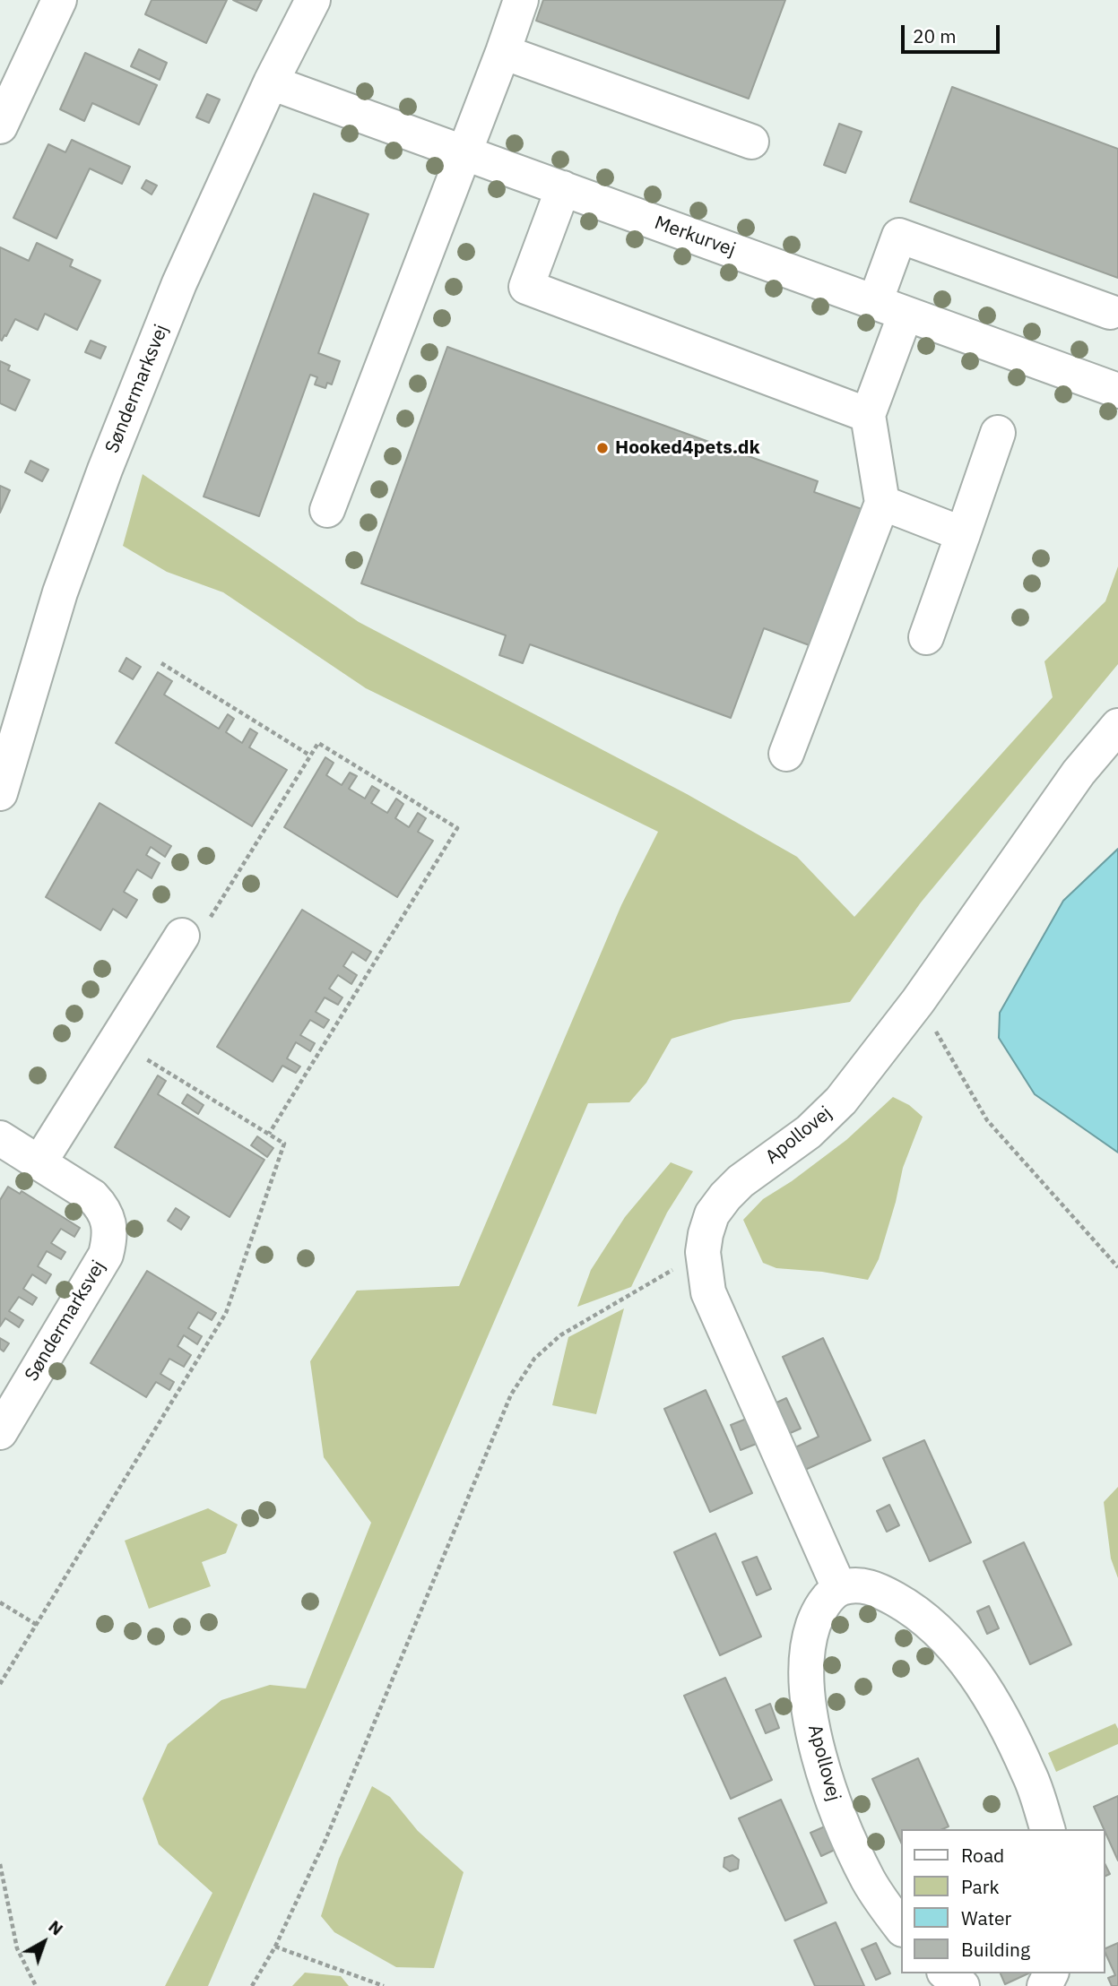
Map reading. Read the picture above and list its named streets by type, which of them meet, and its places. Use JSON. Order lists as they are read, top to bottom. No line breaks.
{"streets":{"street":["Merkurvej","Søndermarksvej","Apollovej"]},"crossings":[["Merkurvej","Søndermarksvej"]],"places":["Hooked4pets.dk"],"legend":["Road","Park","Water","Building"],"scale_bar":"20 m","north":"top right"}
